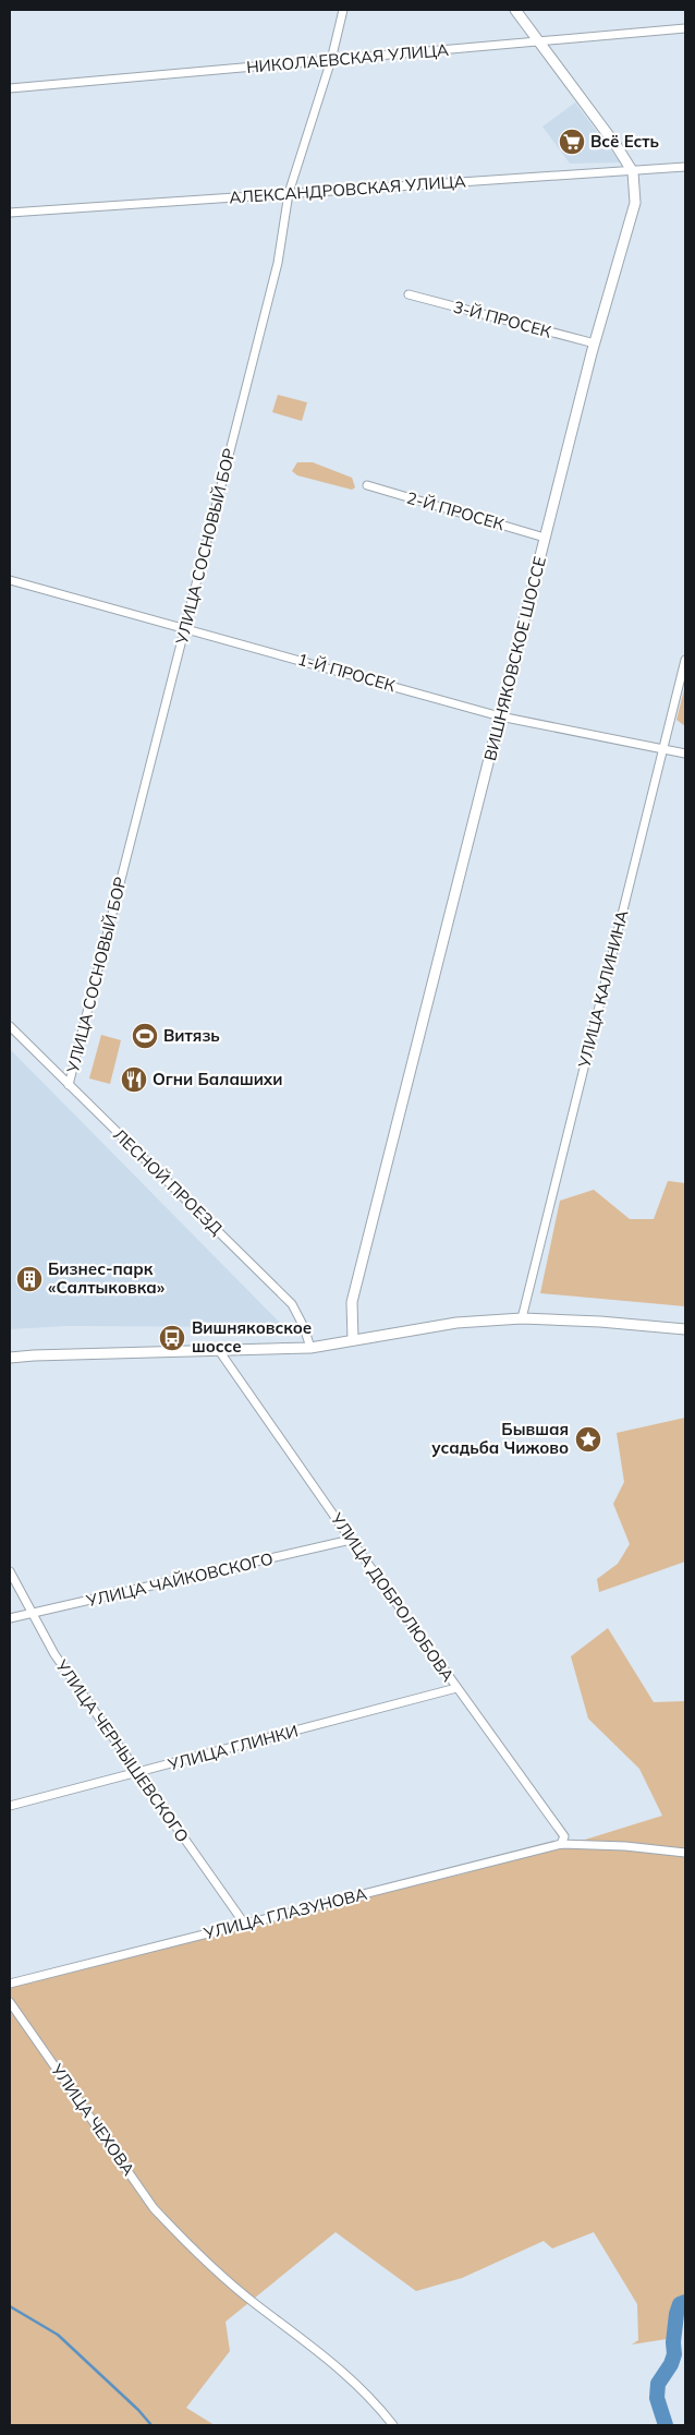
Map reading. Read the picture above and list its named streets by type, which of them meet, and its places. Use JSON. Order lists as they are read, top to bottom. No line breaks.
{"streets":{"street":["НИКОЛАЕВСКАЯ УЛИЦА","АЛЕКСАНДРОВСКАЯ УЛИЦА","3-Й ПРОСЕК","2-Й ПРОСЕК","УЛИЦА СОСНОВЫЙ БОР","ВИШНЯКОВСКОЕ ШОССЕ","1-Й ПРОСЕК","УЛИЦА КАЛИНИНА","ЛЕСНОЙ ПРОЕЗД","УЛИЦА ЧАЙКОВСКОГО","УЛИЦА ДОБРОЛЮБОВА","УЛИЦА ГЛИНКИ","УЛИЦА ЧЕРНЫШЕВСКОГО","УЛИЦА ГЛАЗУНОВА","УЛИЦА ЧЕХОВА"]},"crossings":[["НИКОЛАЕВСКАЯ УЛИЦА","УЛИЦА СОСНОВЫЙ БОР"],["НИКОЛАЕВСКАЯ УЛИЦА","ВИШНЯКОВСКОЕ ШОССЕ"],["АЛЕКСАНДРОВСКАЯ УЛИЦА","УЛИЦА СОСНОВЫЙ БОР"],["АЛЕКСАНДРОВСКАЯ УЛИЦА","ВИШНЯКОВСКОЕ ШОССЕ"],["3-Й ПРОСЕК","ВИШНЯКОВСКОЕ ШОССЕ"],["2-Й ПРОСЕК","ВИШНЯКОВСКОЕ ШОССЕ"],["УЛИЦА СОСНОВЫЙ БОР","1-Й ПРОСЕК"],["УЛИЦА СОСНОВЫЙ БОР","ЛЕСНОЙ ПРОЕЗД"],["ВИШНЯКОВСКОЕ ШОССЕ","1-Й ПРОСЕК"],["1-Й ПРОСЕК","УЛИЦА КАЛИНИНА"],["УЛИЦА ЧАЙКОВСКОГО","УЛИЦА ДОБРОЛЮБОВА"],["УЛИЦА ЧАЙКОВСКОГО","УЛИЦА ЧЕРНЫШЕВСКОГО"],["УЛИЦА ДОБРОЛЮБОВА","УЛИЦА ГЛИНКИ"],["УЛИЦА ДОБРОЛЮБОВА","УЛИЦА ГЛАЗУНОВА"],["УЛИЦА ГЛИНКИ","УЛИЦА ЧЕРНЫШЕВСКОГО"],["УЛИЦА ЧЕРНЫШЕВСКОГО","УЛИЦА ГЛАЗУНОВА"]],"places":{"supermarket":["Всё Есть"],"sports":["Витязь"],"restaurant":["Огни Балашихи"],"building":["Бизнес-парк «Салтыковка»"],"bus stop":["Вишняковское шоссе"],"place":["Бывшая усадьба Чижово"]}}
